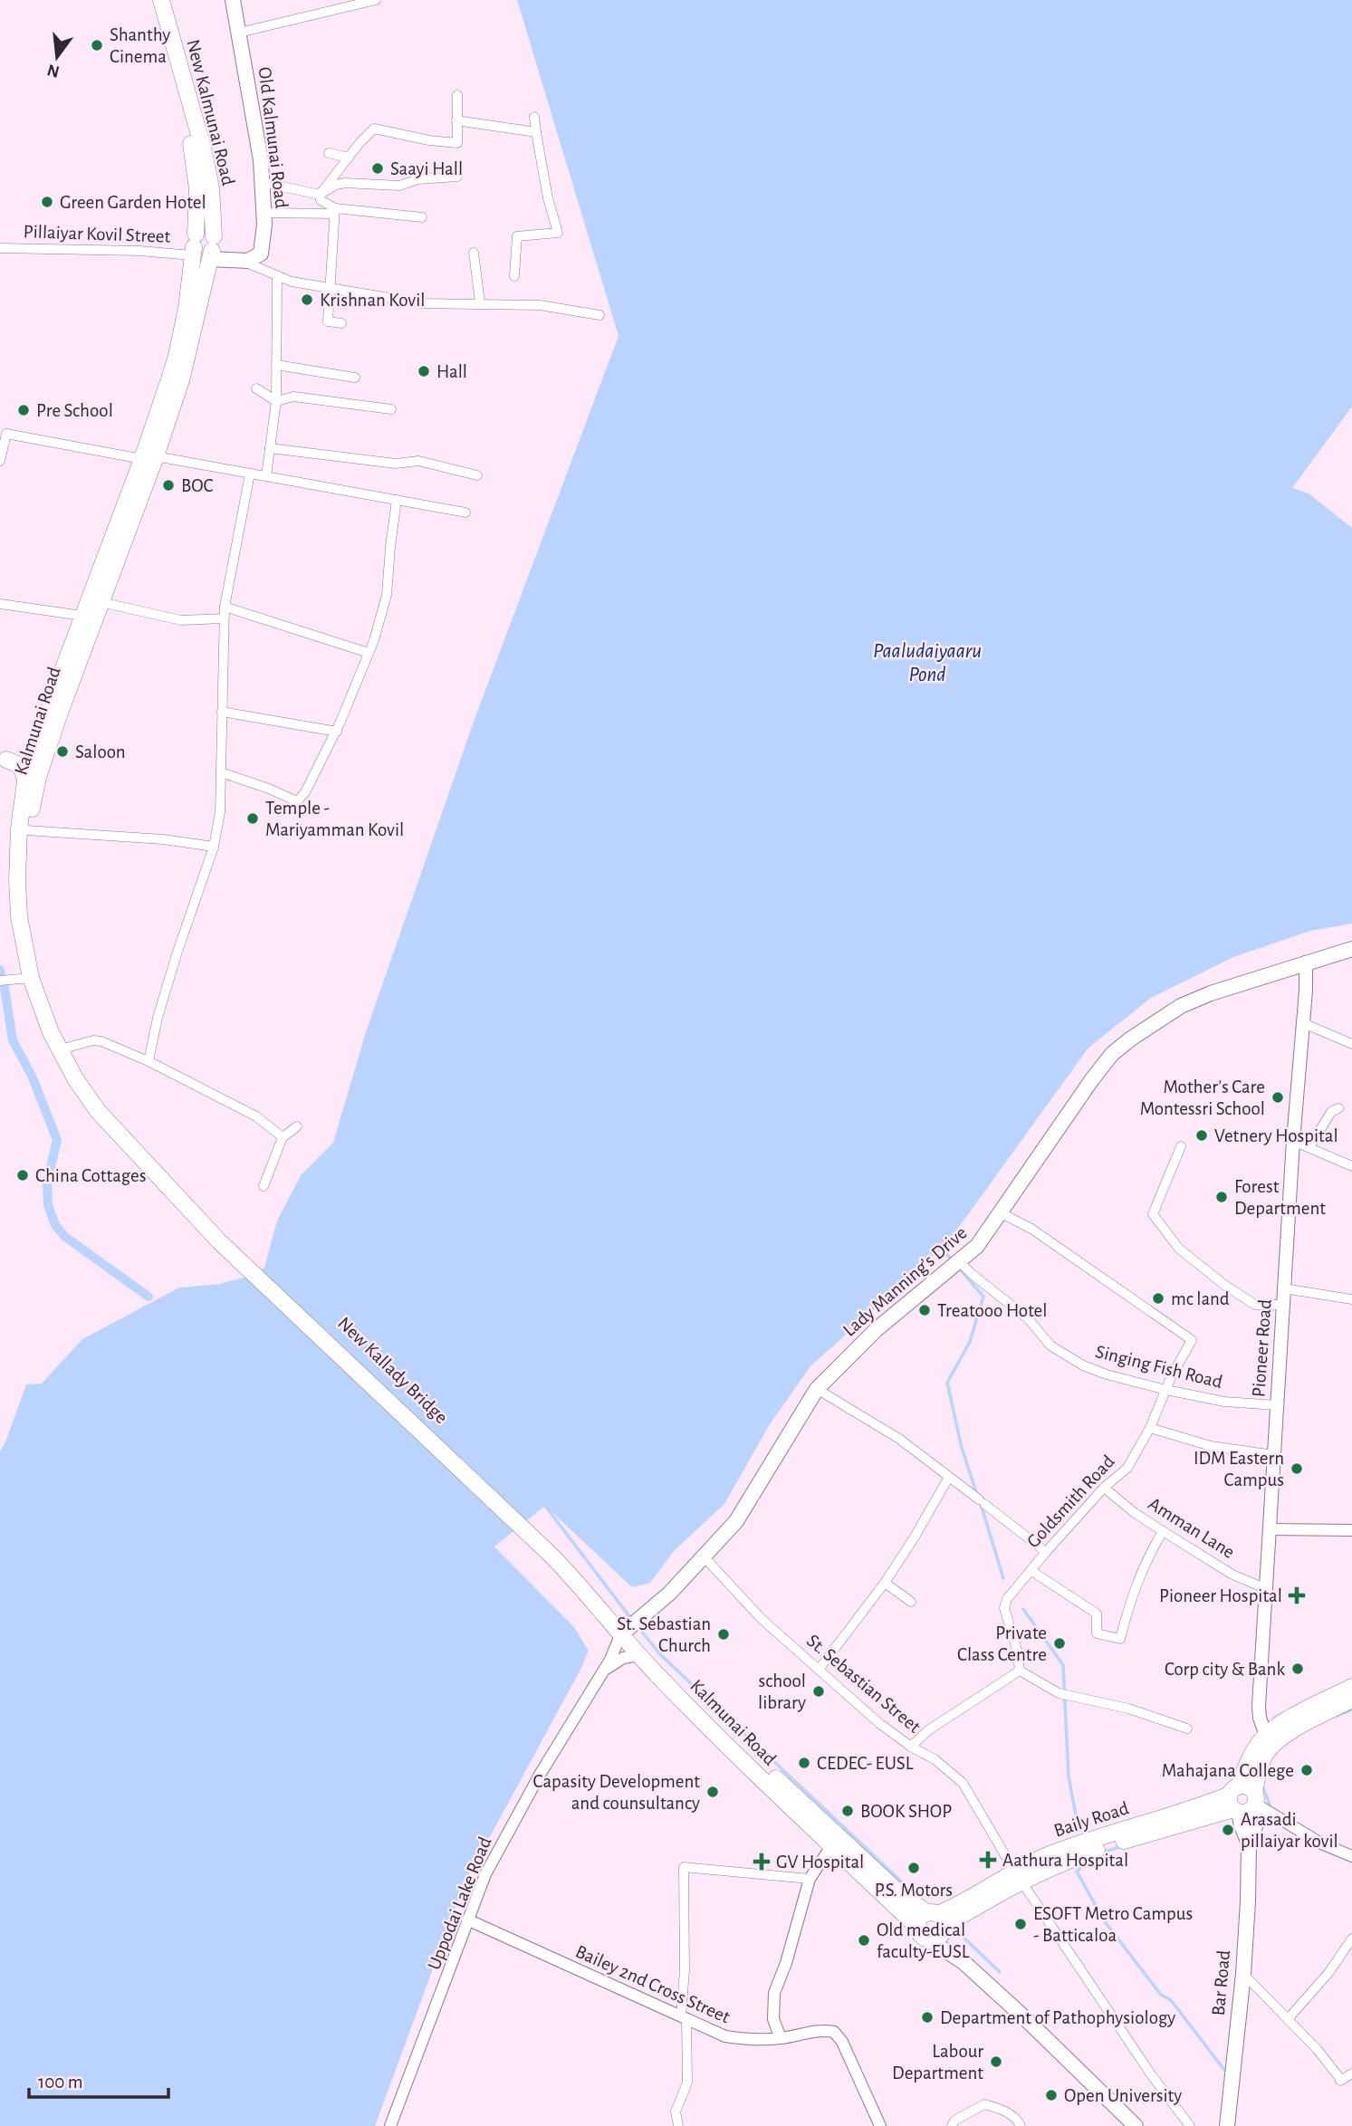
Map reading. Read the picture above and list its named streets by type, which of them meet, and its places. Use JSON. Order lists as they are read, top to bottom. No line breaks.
{"streets":{"highway":["New Kalmunai Road","Kalmunai Road","New Kallady Bridge","Baily Road","Bar Road"],"main road":["Old Kalmunai Road","Lady Manning’s Drive","Pioneer Road"],"street":["Pillaiyar Kovil Street","Singing Fish Road","Goldsmith Road","Amman Lane","St. Sebastian Street","Uppodai Lake Road","Bailey 2nd Cross Street"]},"crossings":[["New Kalmunai Road","Pillaiyar Kovil Street"],["New Kalmunai Road","Kalmunai Road"],["Pillaiyar Kovil Street","Kalmunai Road"],["Kalmunai Road","Lady Manning’s Drive"],["Kalmunai Road","New Kallady Bridge"],["Kalmunai Road","Baily Road"],["Kalmunai Road","Uppodai Lake Road"],["Lady Manning’s Drive","Pioneer Road"],["Lady Manning’s Drive","Singing Fish Road"],["Lady Manning’s Drive","Goldsmith Road"],["Lady Manning’s Drive","St. Sebastian Street"],["Lady Manning’s Drive","Uppodai Lake Road"],["Pioneer Road","Singing Fish Road"],["Pioneer Road","Amman Lane"],["Pioneer Road","Bar Road"],["Singing Fish Road","Goldsmith Road"],["Goldsmith Road","Amman Lane"],["St. Sebastian Street","Baily Road"],["Baily Road","Bar Road"],["Uppodai Lake Road","Bailey 2nd Cross Street"]],"water":["Paaludaiyaaru Pond"],"places":{"other":["Shanthy Cinema","Saayi Hall","Green Garden Hotel","Krishnan Kovil","Hall","Pre School","BOC","Saloon","Temple - Mariyamman Kovil","Mother's Care Montessri School","Vetnery Hospital","China Cottages","Forest Department","mc land","Treatooo Hotel","IDM Eastern Campus","St. Sebastian Church","Private Class Centre","Corp city & Bank","school library","CEDEC- EUSL","Mahajana College","Capasity Development and counsultancy","BOOK SHOP","Arasadi pillaiyar kovil","P.S. Motors","ESOFT Metro Campus - Batticaloa","Old medical faculty-EUSL","Department of Pathophysiology","Labour Department","Open University"],"health":["Pioneer Hospital","Aathura Hospital","GV Hospital"]},"scale_bar":"100 m","north":"bottom"}
